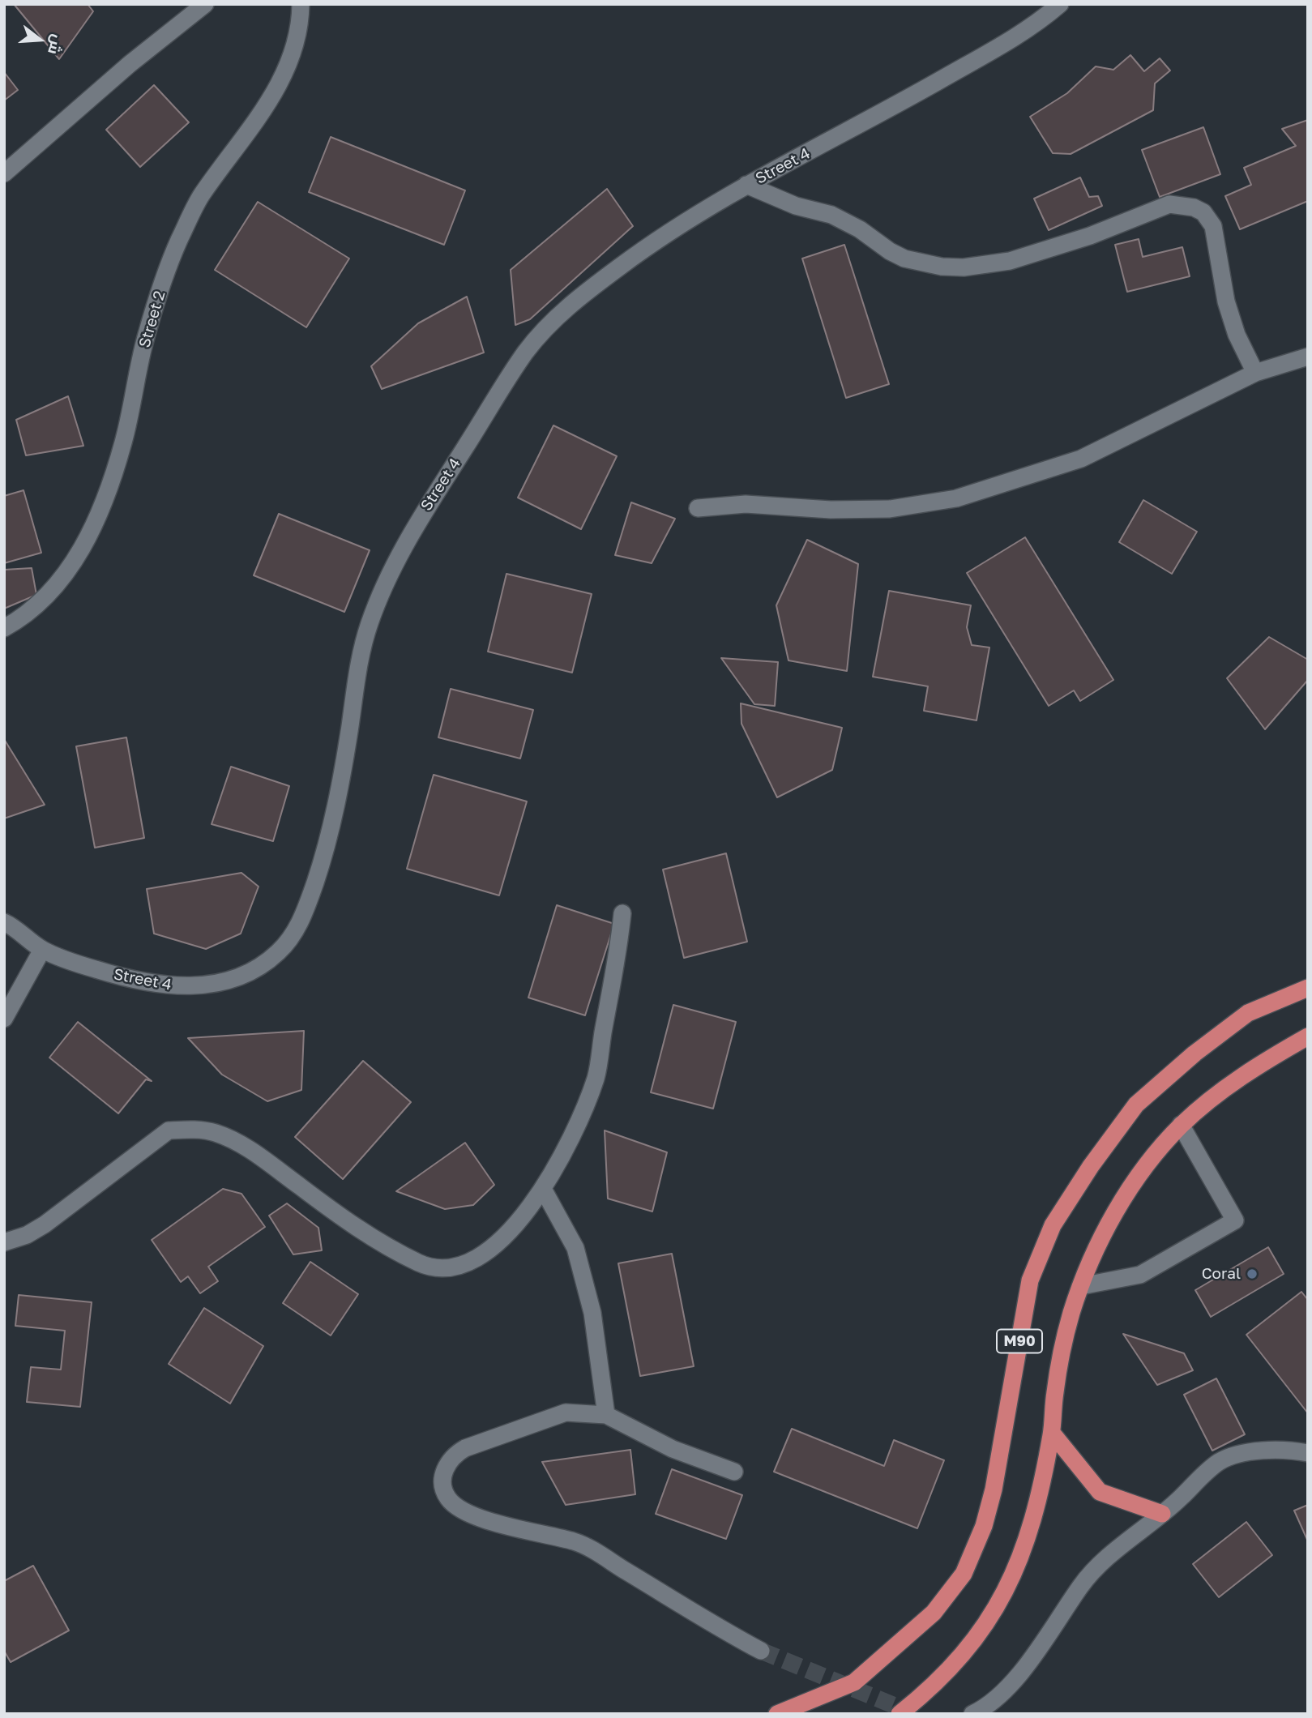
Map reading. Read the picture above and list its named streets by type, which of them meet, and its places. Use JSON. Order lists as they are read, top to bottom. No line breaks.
{"streets":{"highway":["M90"],"street":["Street 4","Street 2"]},"places":["Coral"],"north":"right"}
